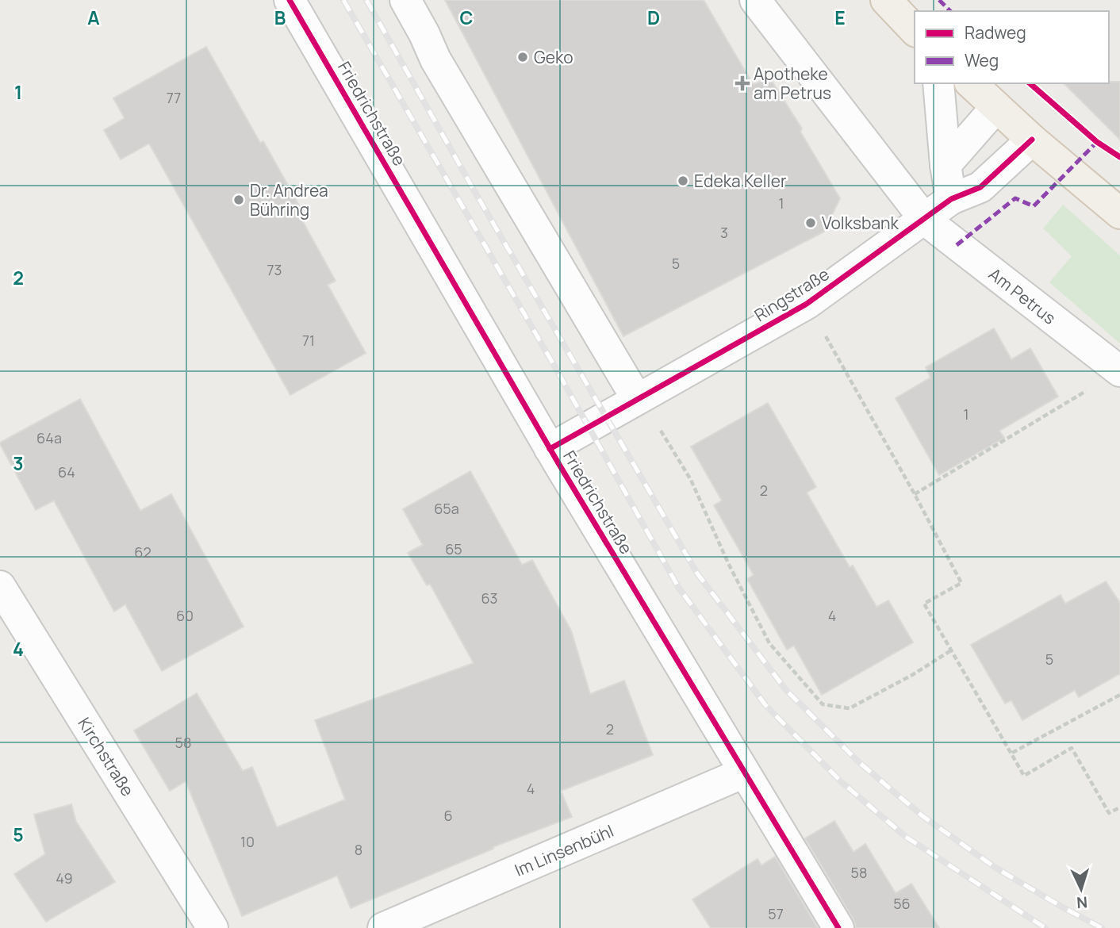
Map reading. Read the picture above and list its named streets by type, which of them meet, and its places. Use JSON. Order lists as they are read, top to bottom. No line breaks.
{"streets":{"street":["Friedrichstraße","Ringstraße","Am Petrus","Kirchstraße","Im Linsenbühl"]},"crossings":[["Friedrichstraße","Ringstraße"],["Friedrichstraße","Im Linsenbühl"],["Ringstraße","Am Petrus"]],"places":{"other":["Geko","Edeka Keller","Dr. Andrea Bühring","Volksbank"],"health":["Apotheke am Petrus"]},"house_numbers":["77","1","3","5","73","71","1","64a","64","2","65a","65","62","63","60","4","5","2","58","4","6","10","8","58","49","56","57"],"legend":["Radweg","Weg"],"north":"bottom","grid":{"columns":["A","B","C","D","E"],"rows":["1","2","3","4","5"]}}
